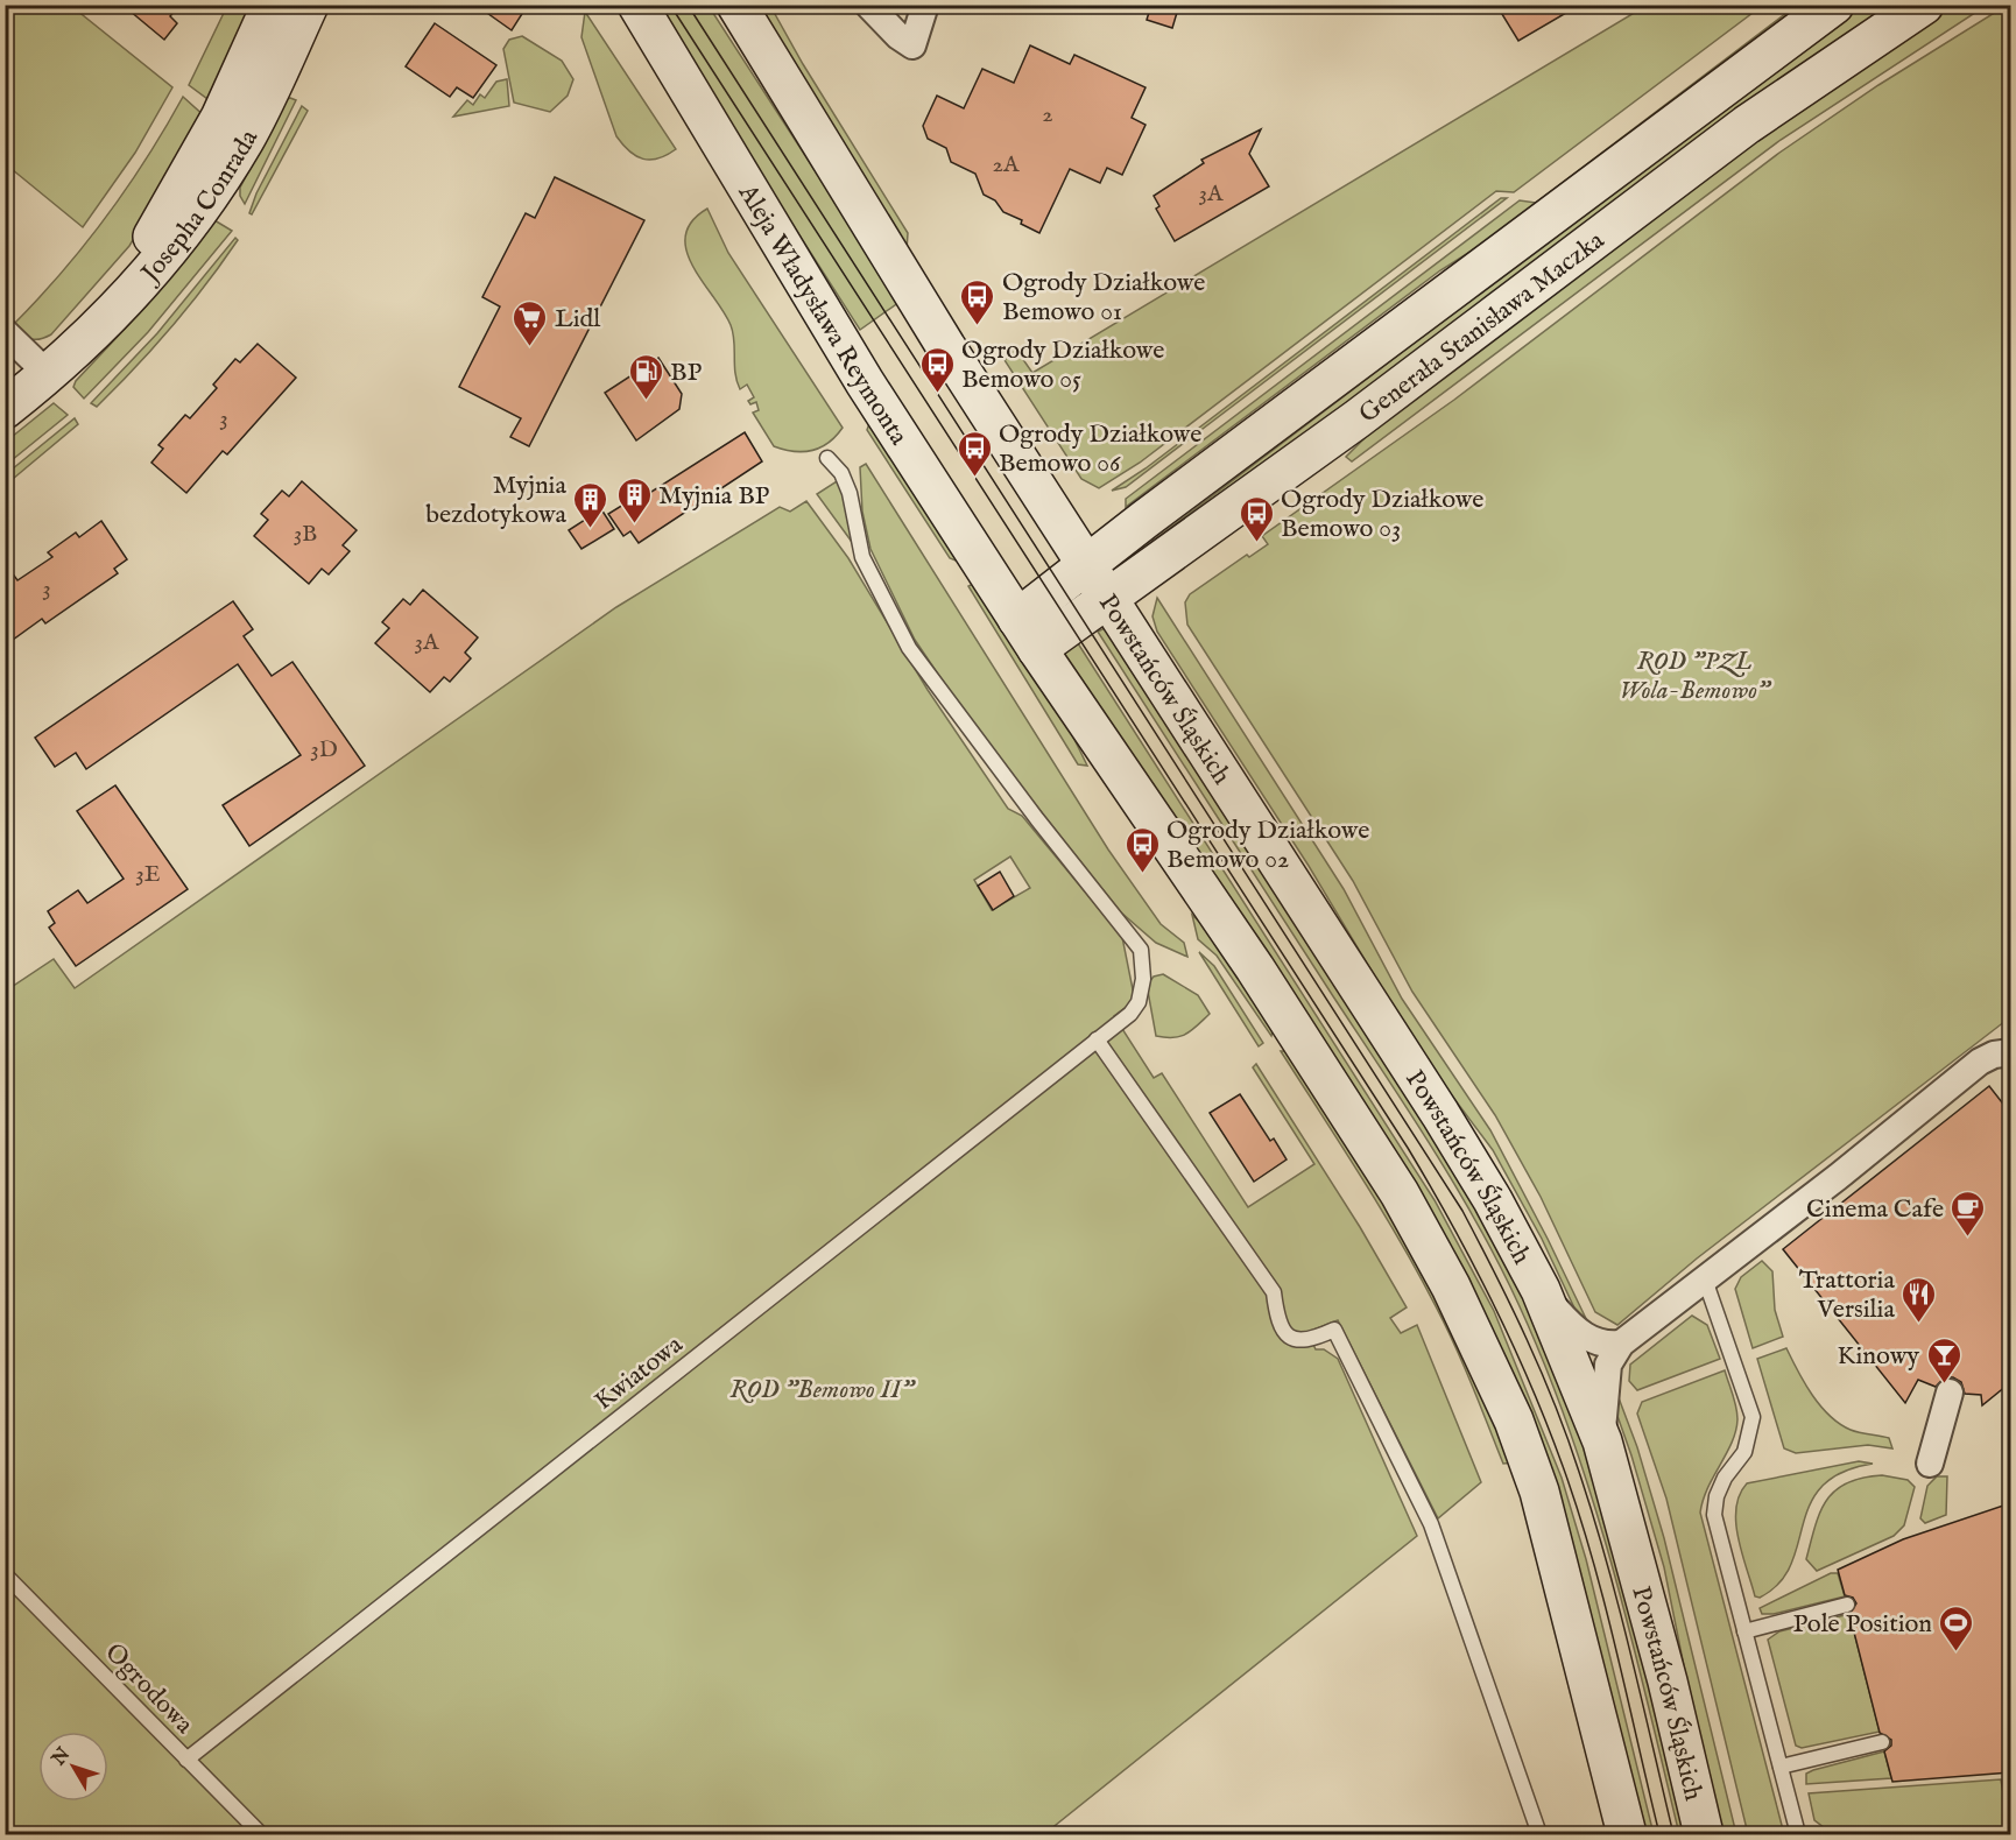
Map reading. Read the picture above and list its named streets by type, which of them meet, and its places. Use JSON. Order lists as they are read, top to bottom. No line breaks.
{"streets":{"main road":["Josepha Conrada","Aleja Władysława Reymonta","Generała Stanisława Maczka","Powstańców Śląskich"],"lane":["Kwiatowa","Ogrodowa"]},"crossings":[["Aleja Władysława Reymonta","Generała Stanisława Maczka"],["Generała Stanisława Maczka","Powstańców Śląskich"],["Kwiatowa","Ogrodowa"]],"parks":["ROD \"PZL Wola-Bemowo\"","ROD \"Bemowo II\""],"places":{"bus stop":["Ogrody Działkowe Bemowo 01","Ogrody Działkowe Bemowo 05","Ogrody Działkowe Bemowo 06","Ogrody Działkowe Bemowo 03","Ogrody Działkowe Bemowo 02"],"supermarket":["Lidl"],"fuel station":["BP"],"building":["Myjnia BP","Myjnia bezdotykowa"],"cafe":["Cinema Cafe"],"restaurant":["Trattoria Versilia"],"bar":["Kinowy"],"sports":["Pole Position"]},"house_numbers":["2","2A","3A","3","3B","3","3A","3D","3E"],"north":"top left"}
